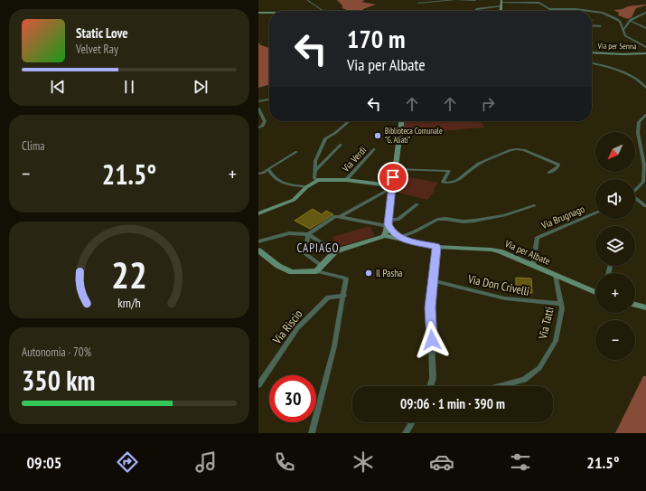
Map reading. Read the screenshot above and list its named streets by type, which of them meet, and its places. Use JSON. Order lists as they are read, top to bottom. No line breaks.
{"streets":{"street":["Via per Senna","Via Verdi","Via Brugnago","Via per Albate","Via Don Crivelli","Via Tatti","Via Riscio"]},"crossings":[["Via Brugnago","Via per Albate"],["Via per Albate","Via Tatti"],["Via Don Crivelli","Via Tatti"]],"districts":["CAPIAGO"],"places":["Biblioteca Comunale \"G. Aliati\"","Il Pasha"],"north":"bottom left","page":{"turn":["170 m","Via per Albate"],"song":["Static Love","Velvet Ray"],"tile":["Clima",["Autonomia · 70%","350 km"]],"map_buttons":["+","−"],"heat":["−","21.5°","+"],"limit":"30","trip":"09:06 · 1 min · 390 m","tabs":["09:05","21.5°"],"gauge":["22","km/h"]}}
